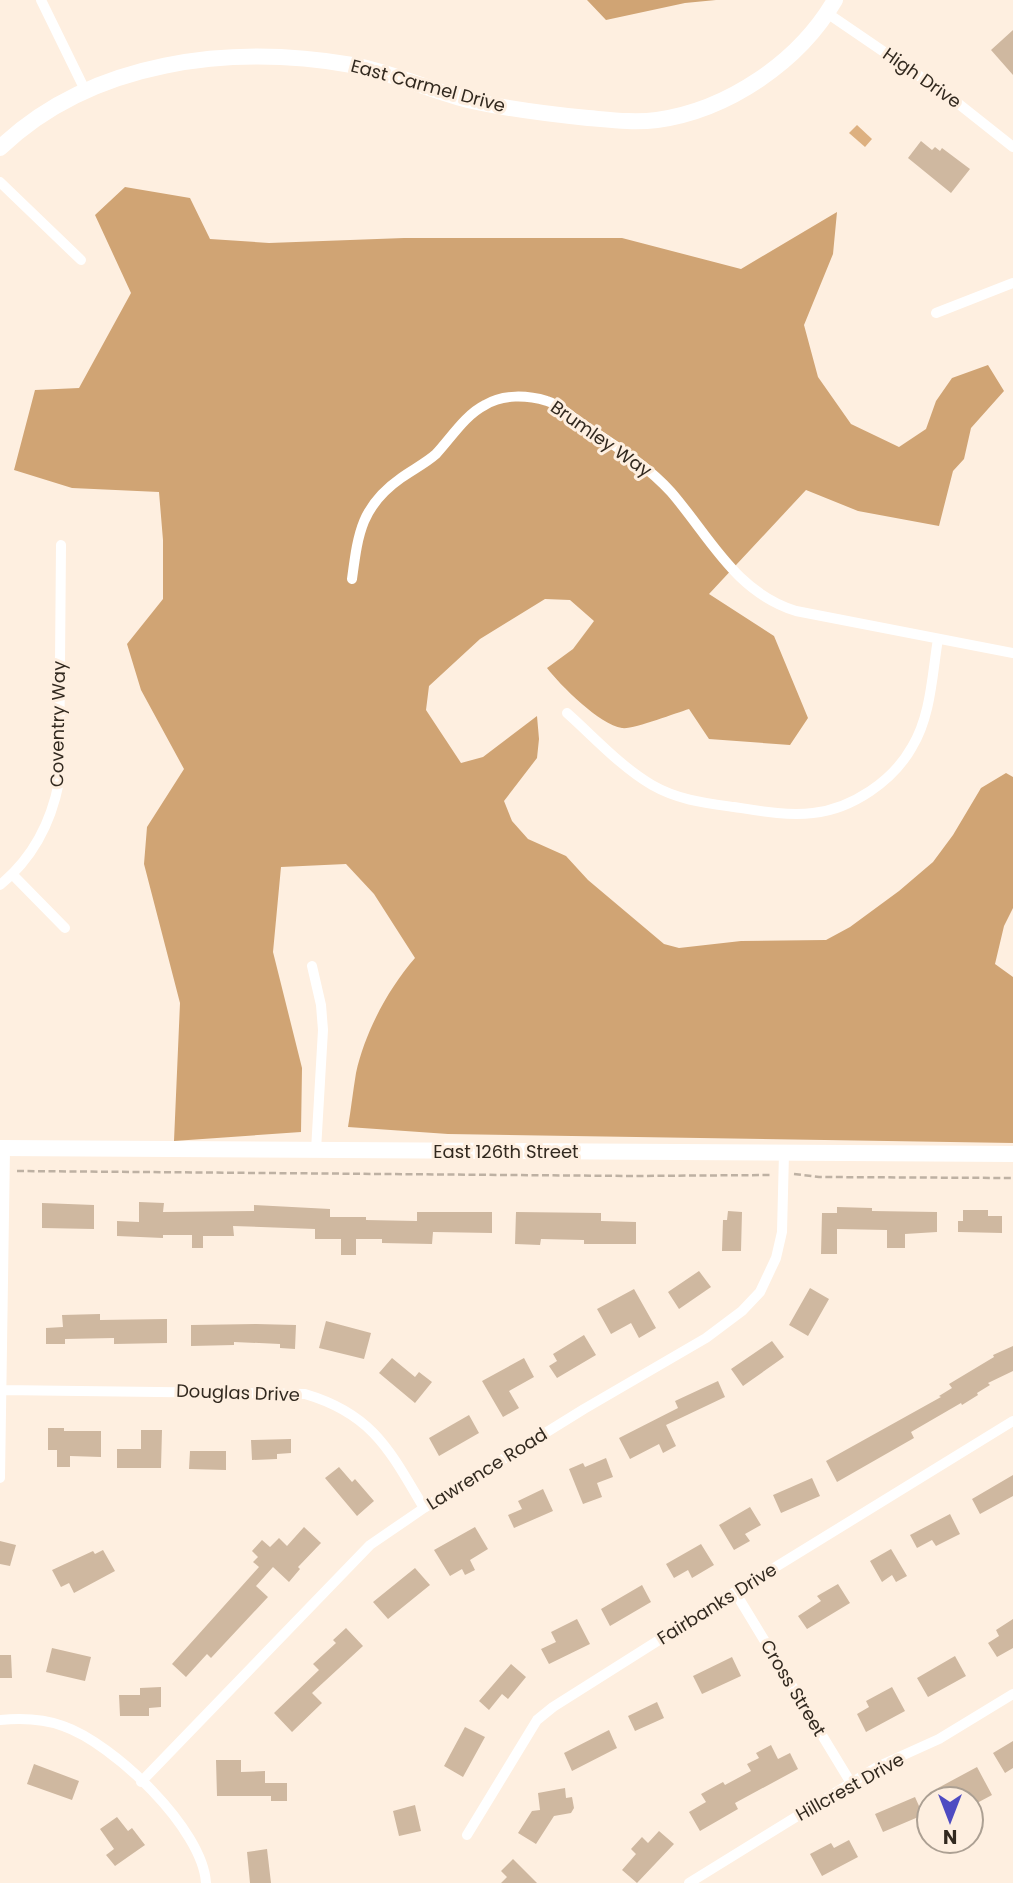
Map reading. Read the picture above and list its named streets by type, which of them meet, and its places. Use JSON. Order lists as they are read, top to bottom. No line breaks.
{"streets":{"street":["High Drive","East Carmel Drive","Brumley Way","Coventry Way","East 126th Street","Douglas Drive","Lawrence Road","Fairbanks Drive","Cross Street","Hillcrest Drive"]},"crossings":[["High Drive","East Carmel Drive"],["East 126th Street","Lawrence Road"],["Douglas Drive","Lawrence Road"],["Fairbanks Drive","Cross Street"],["Cross Street","Hillcrest Drive"]],"north":"bottom"}
